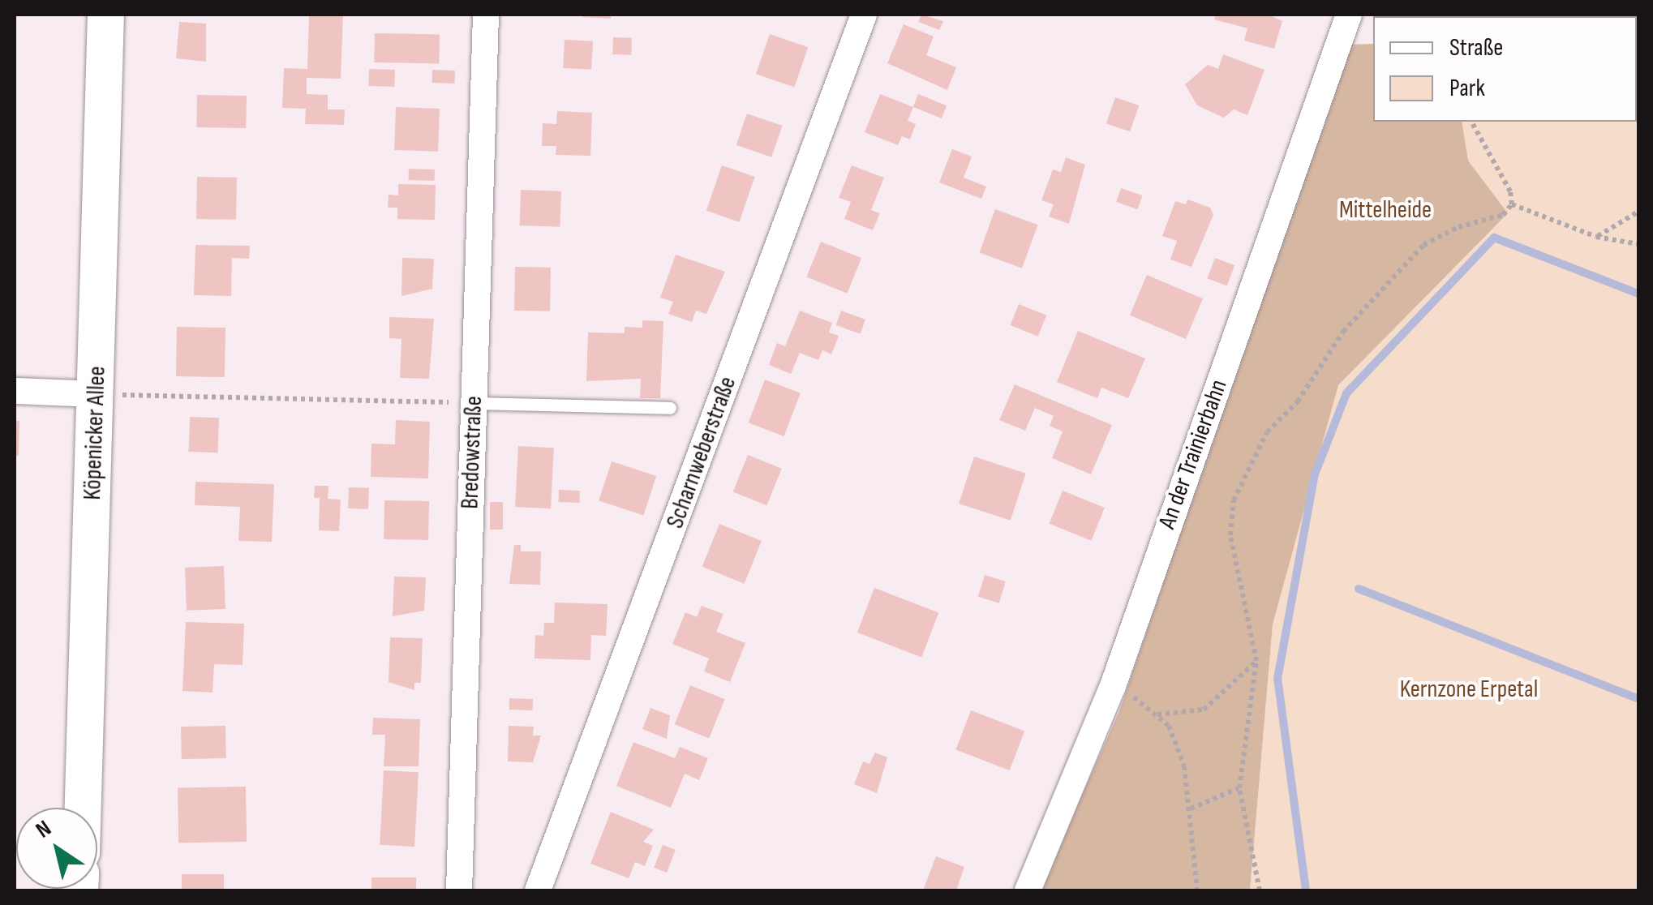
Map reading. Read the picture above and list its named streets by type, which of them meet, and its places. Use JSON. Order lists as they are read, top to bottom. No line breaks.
{"streets":{"street":["Köpenicker Allee","Bredowstraße","Scharnweberstraße","An der Trainierbahn"]},"parks":["Mittelheide","Kernzone Erpetal"],"legend":["Straße","Park"],"north":"top left"}
